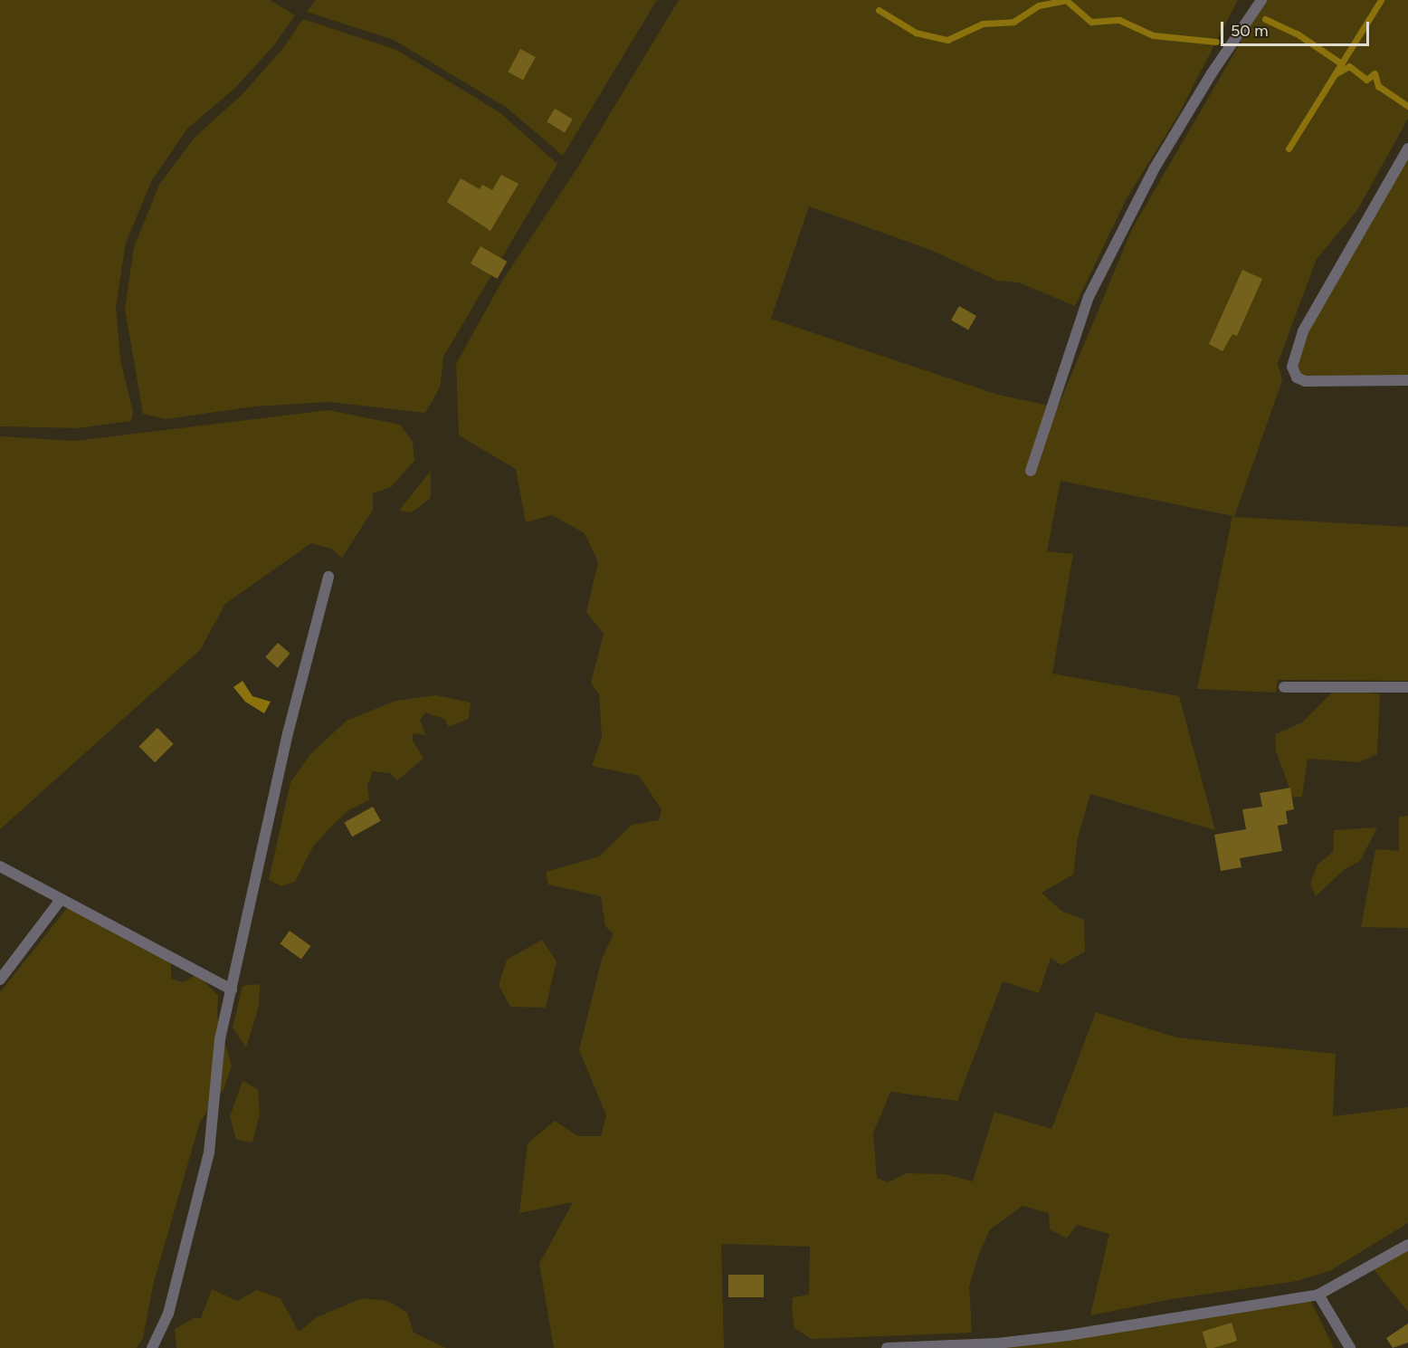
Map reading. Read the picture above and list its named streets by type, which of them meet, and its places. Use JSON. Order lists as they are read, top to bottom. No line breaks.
{"scale_bar":"50 m"}
